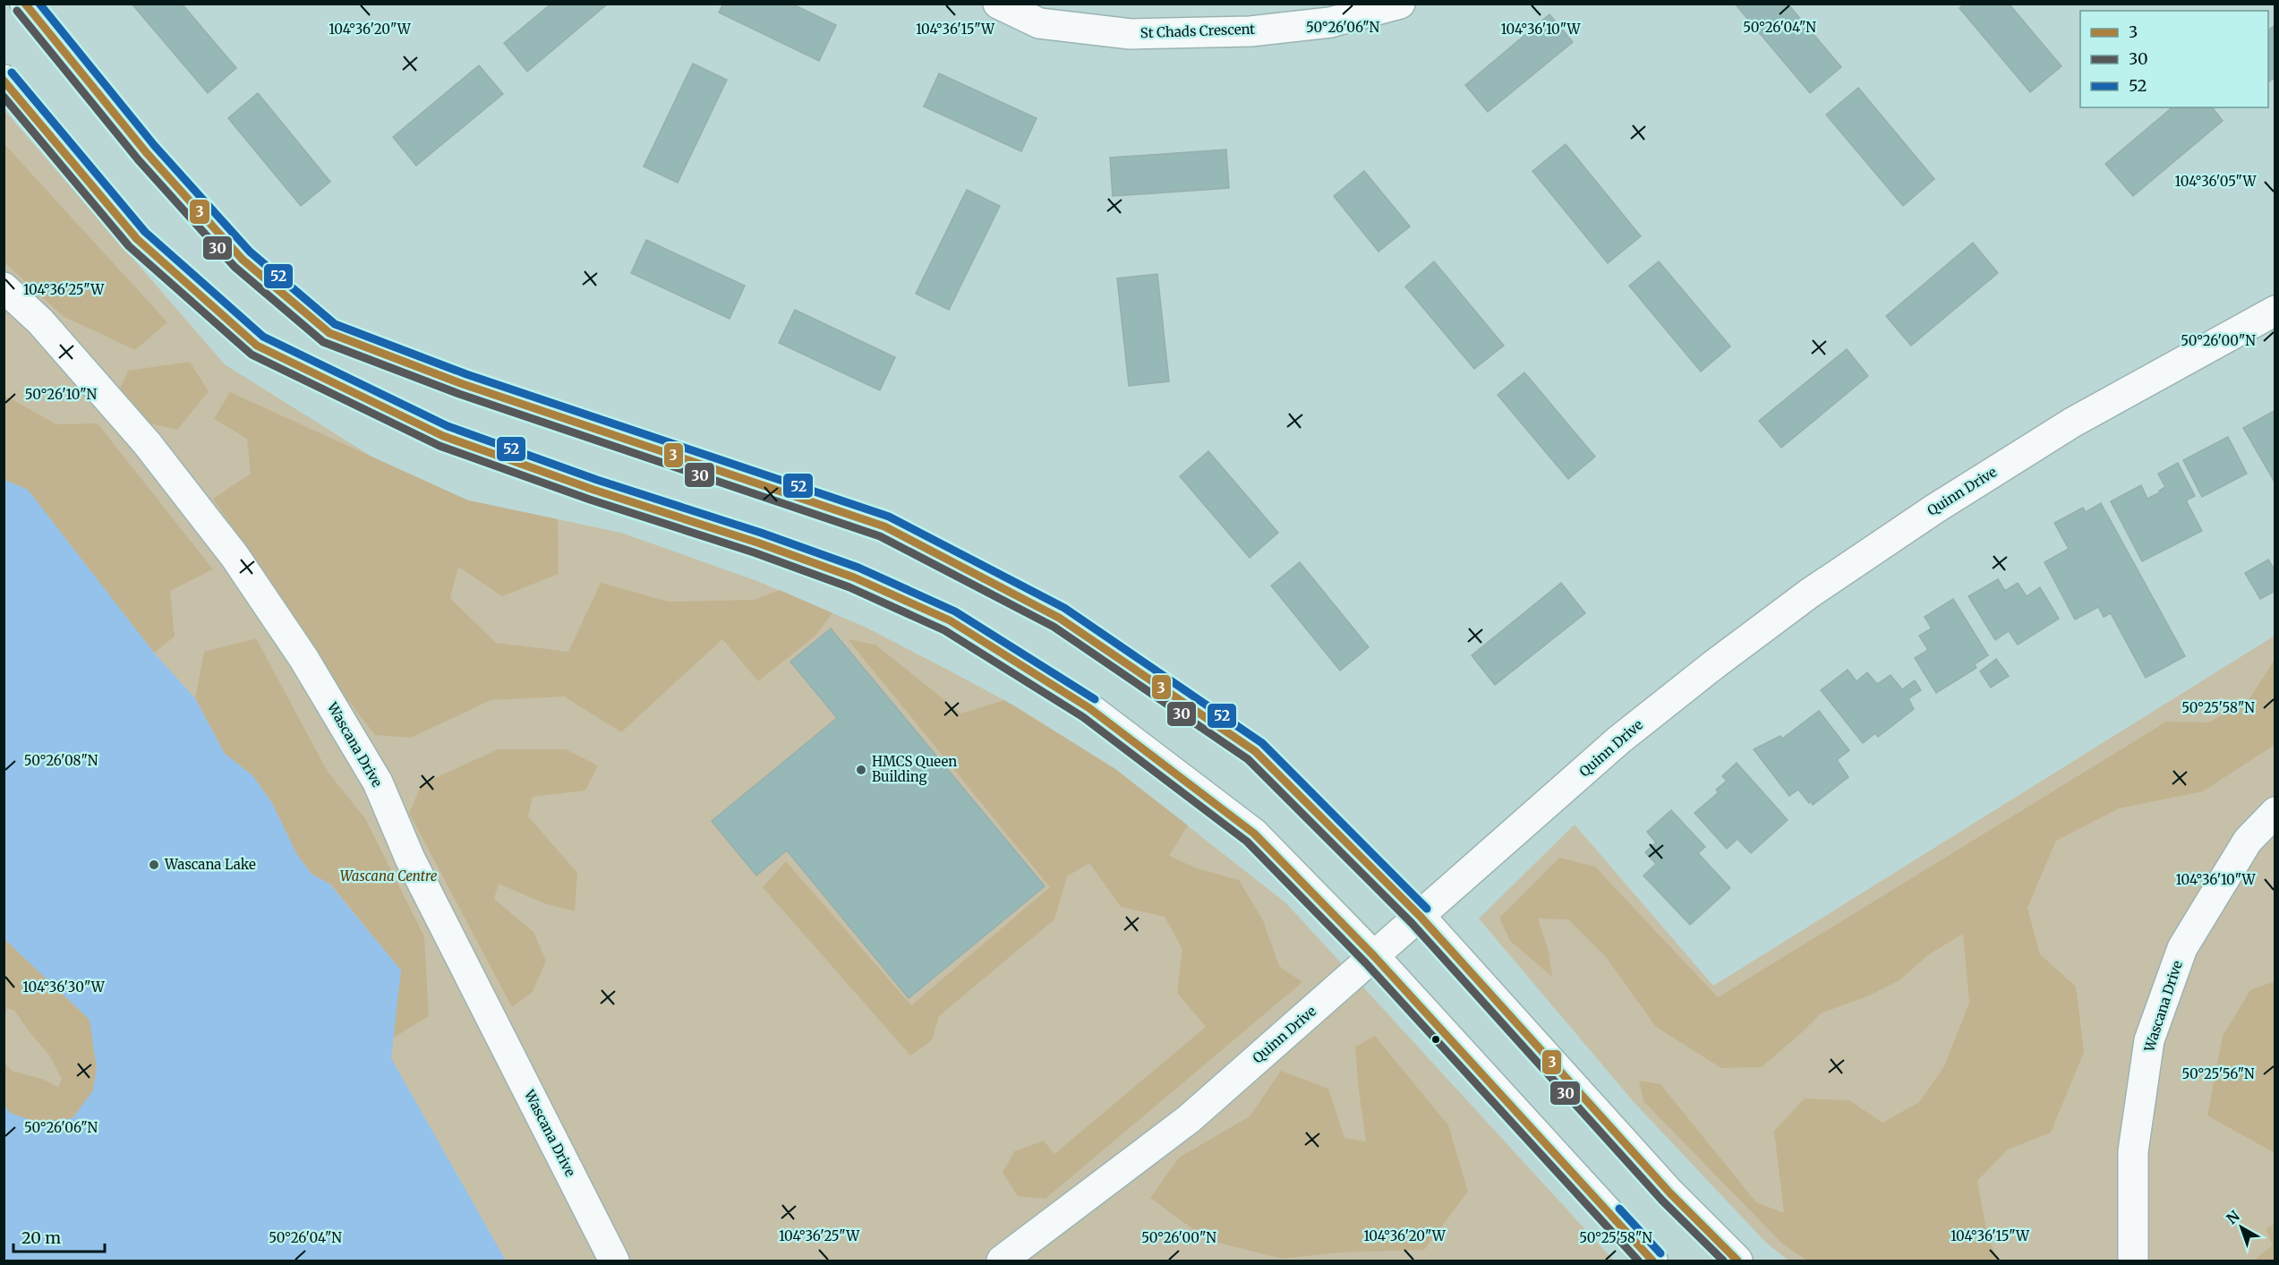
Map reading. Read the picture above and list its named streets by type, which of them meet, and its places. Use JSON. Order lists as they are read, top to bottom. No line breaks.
{"streets":{"main road":["St Chads Crescent","Quinn Drive","Wascana Drive"]},"parks":["Wascana Centre"],"places":["HMCS Queen Building","Wascana Lake"],"lines":["transit line 3","transit line 52","transit line 30"],"legend":["3","30","52"],"scale_bar":"20 m","north":"top left","coordinates":["50°26'06\"N","50°26'04\"N","104°36'15\"W","104°36'10\"W","104°36'20\"W","104°36'05\"W","104°36'25\"W","50°26'00\"N","50°26'10\"N","50°25'58\"N","50°26'08\"N","104°36'30\"W","50°25'56\"N"]}
